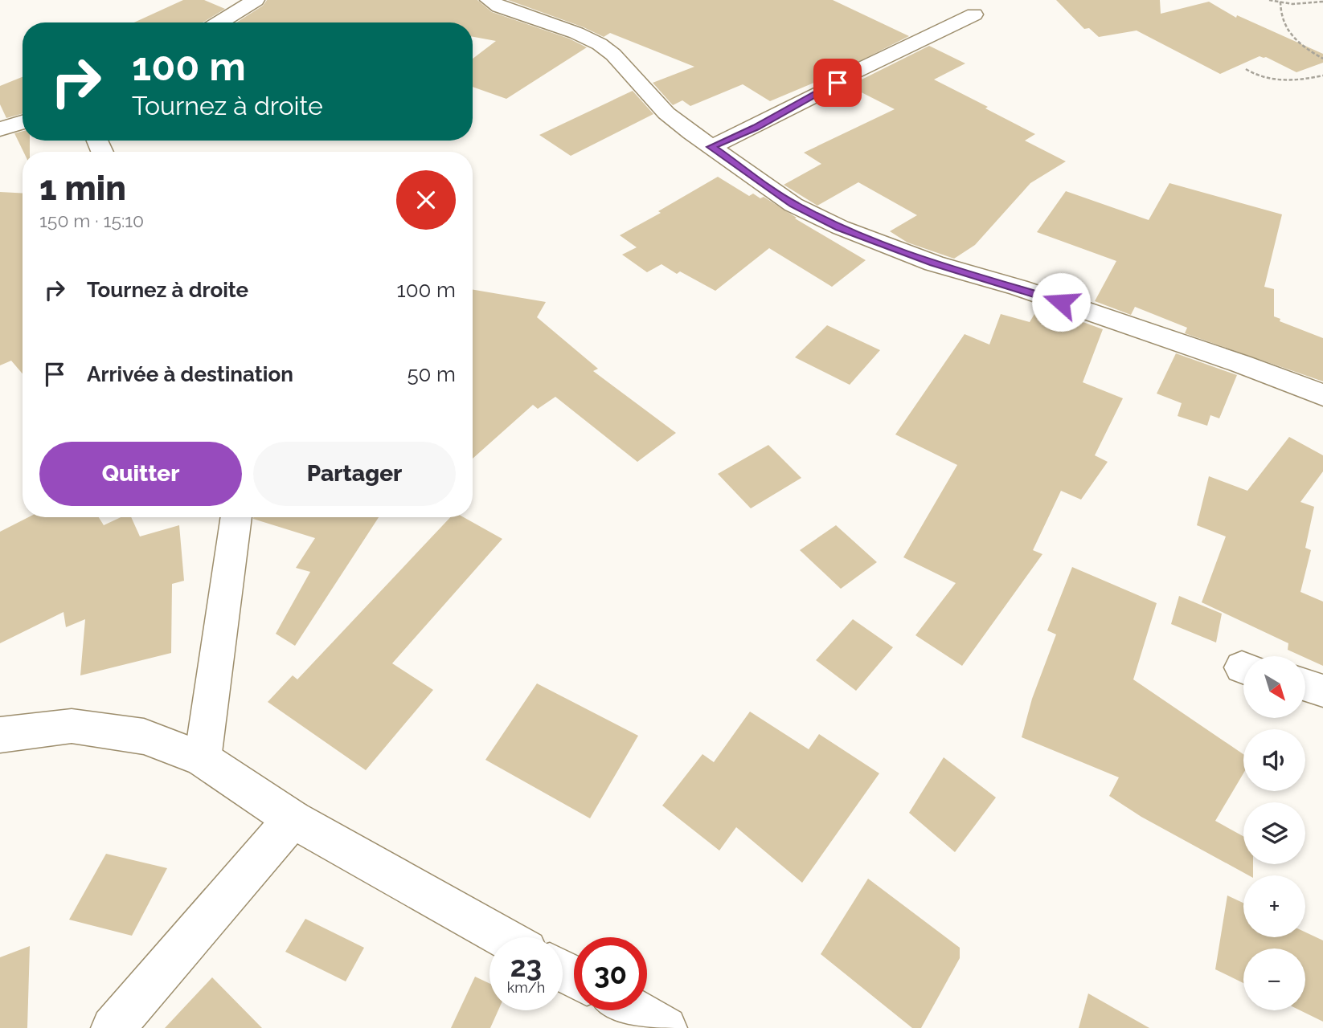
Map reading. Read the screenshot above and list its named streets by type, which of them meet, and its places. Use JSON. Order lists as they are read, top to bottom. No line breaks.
{"north":"bottom right","page":{"turn":["100 m","Tournez à droite"],"heading":["1 min","150 m · 15:10"],"list":[{"name":"Tournez à droite","value":"100 m"},{"name":"Arrivée à destination","value":"50 m"}],"buttons":["Quitter","Partager"],"map_buttons":["+","−"],"speed":"23 km/h","limit":"30"}}
